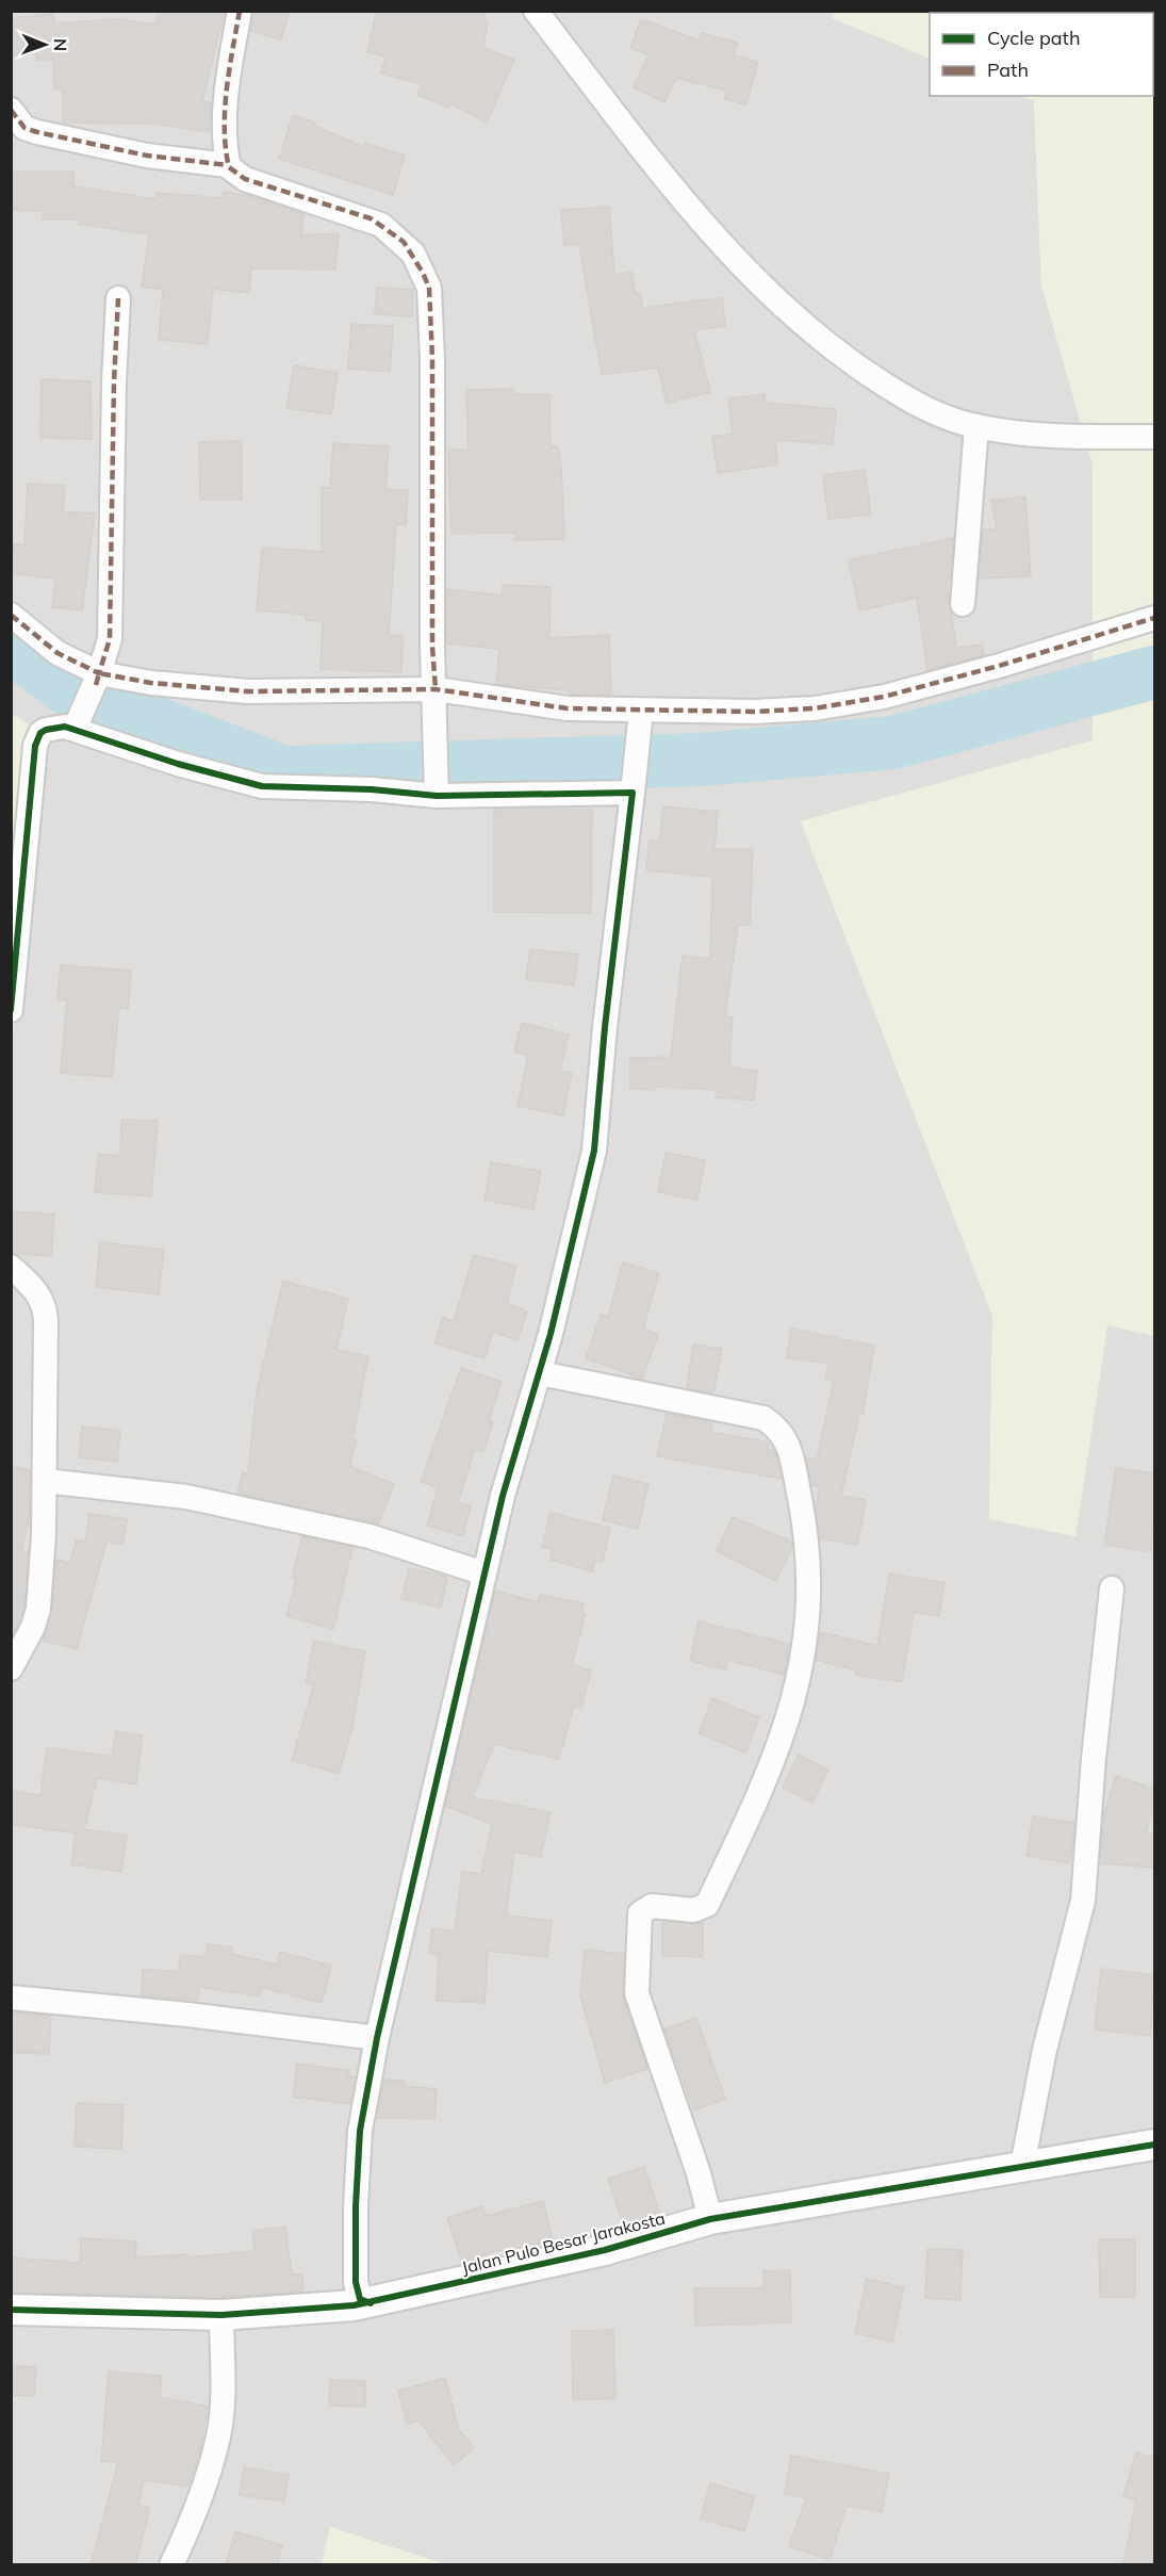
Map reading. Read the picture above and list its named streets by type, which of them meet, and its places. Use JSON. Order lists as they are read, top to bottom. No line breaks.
{"streets":{"street":["Jalan Pulo Besar Jarakosta"]},"legend":["Cycle path","Path"],"north":"right"}
